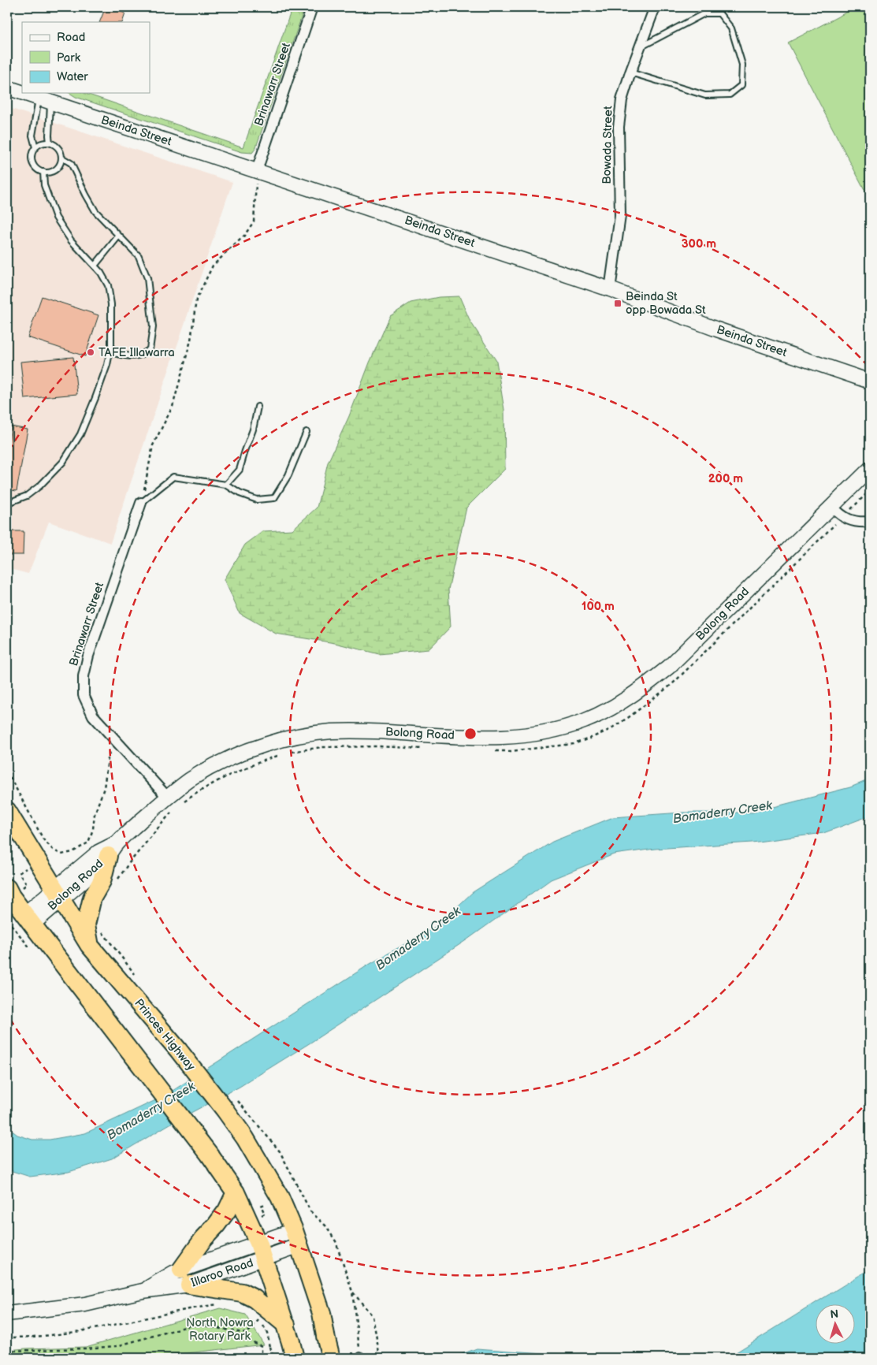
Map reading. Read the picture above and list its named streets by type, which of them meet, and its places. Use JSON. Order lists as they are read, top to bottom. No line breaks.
{"streets":{"highway":["Princes Highway"],"main road":["Beinda Street","Bolong Road","Illaroo Road"],"street":["Brinawarr Street","Bowada Street"]},"crossings":[["Brinawarr Street","Beinda Street"],["Brinawarr Street","Bolong Road"],["Beinda Street","Bowada Street"],["Bolong Road","Princes Highway"],["Princes Highway","Illaroo Road"]],"water":["Bomaderry Creek"],"parks":["North Nowra Rotary Park"],"places":{"transit":["Beinda St opp Bowada St"],"other":["TAFE Illawarra"]},"legend":["Road","Park","Water"],"north":"top","rings":["300 m","200 m","100 m"]}
